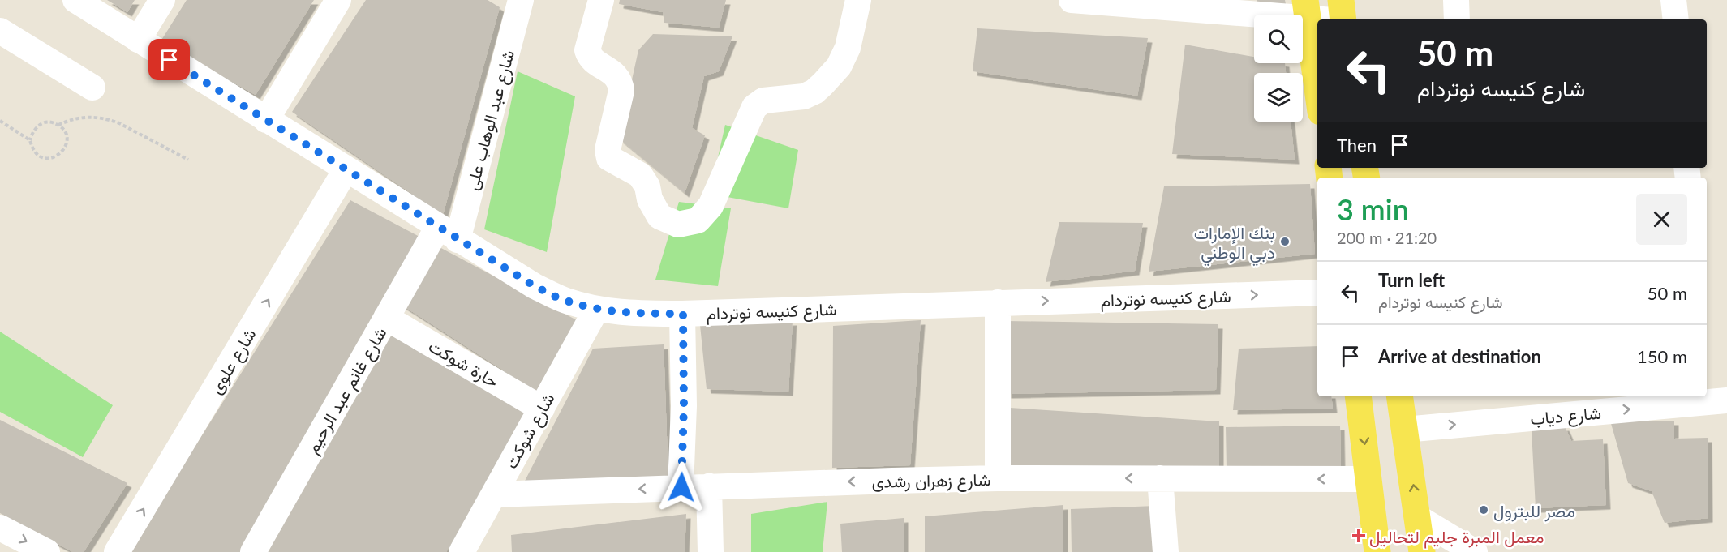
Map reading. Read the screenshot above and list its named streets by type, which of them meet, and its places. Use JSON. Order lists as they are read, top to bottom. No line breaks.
{"streets":{"street":["شارع عبد الوهاب على","شارع كنيسه نوتردام","شارع علوى","حارة شوكت","شارع غانم عبد الرحيم","شارع دياب","شارع شوكت","شارع زهران رشدى"]},"crossings":[["شارع عبد الوهاب على","شارع كنيسه نوتردام"],["شارع عبد الوهاب على","شارع غانم عبد الرحيم"],["شارع كنيسه نوتردام","شارع علوى"],["شارع كنيسه نوتردام","شارع غانم عبد الرحيم"],["شارع كنيسه نوتردام","شارع شوكت"],["حارة شوكت","شارع غانم عبد الرحيم"],["حارة شوكت","شارع شوكت"],["شارع شوكت","شارع زهران رشدى"]],"one_way":["شارع علوى","شارع دياب","شارع زهران رشدى"],"places":{"other":["بنك الإمارات دبي الوطني","مصر للبترول"],"health":["معمل المبرة جليم لتحاليل"]},"page":{"turn":["50 m","شارع كنيسه نوتردام"],"then":"Then","heading":["3 min","200 m · 21:20"],"list":[{"name":"Turn left","note":"شارع كنيسه نوتردام","value":"50 m"},{"name":"Arrive at destination","value":"150 m"}]}}
